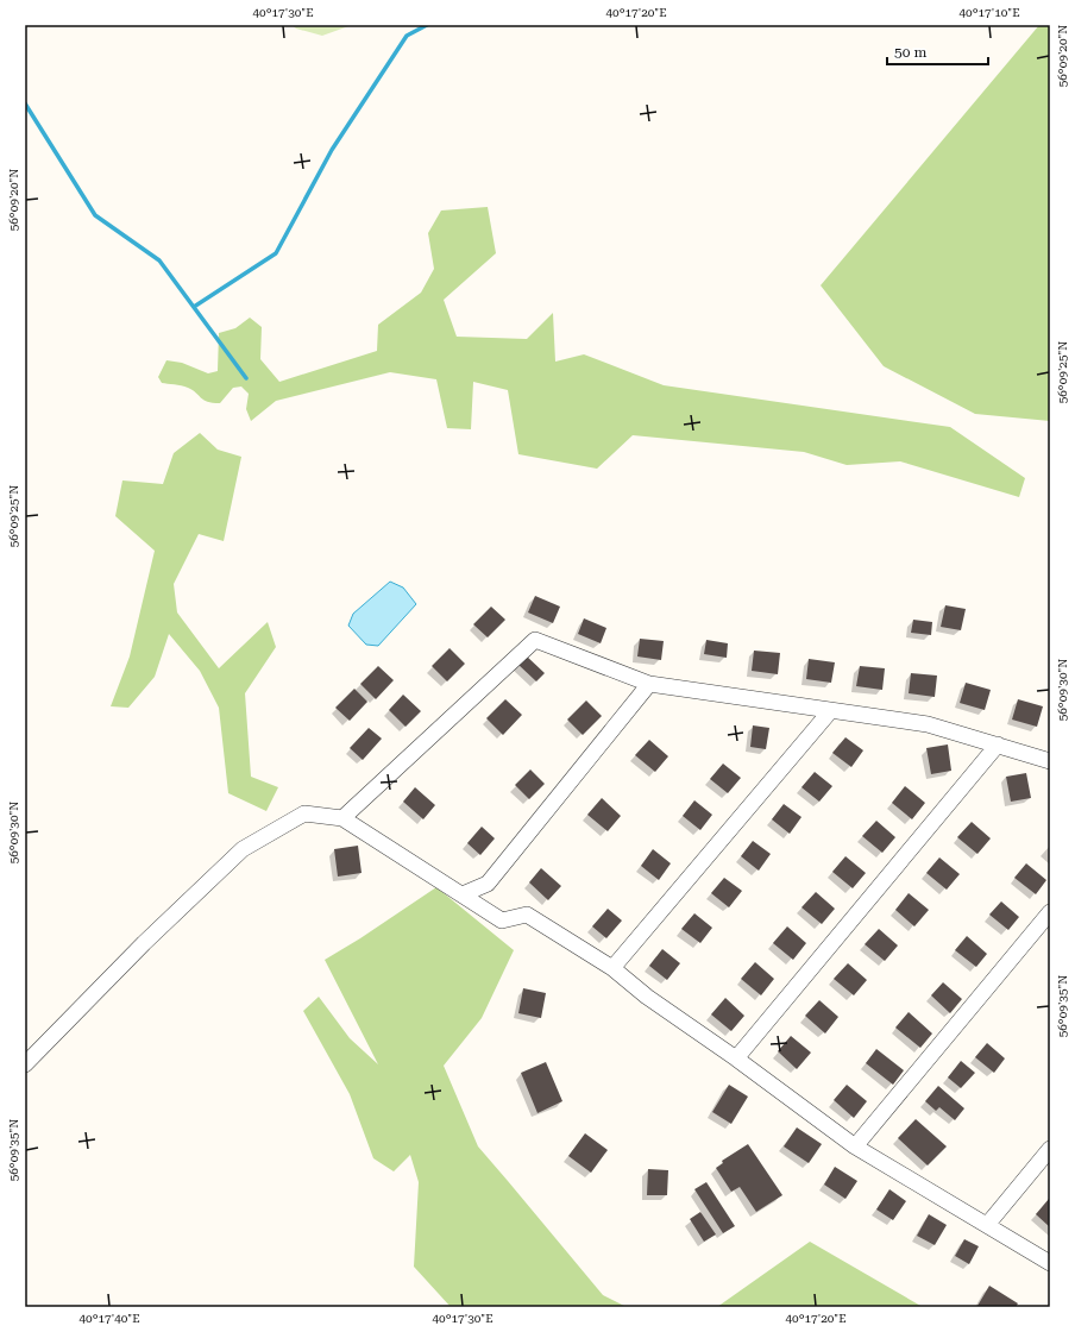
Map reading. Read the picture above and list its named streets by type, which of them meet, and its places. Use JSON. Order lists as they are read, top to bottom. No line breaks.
{"scale_bar":"50 m","coordinates":["40°17'30\"E","40°17'20\"E","40°17'10\"E","56°09'20\"N","56°09'25\"N","56°09'30\"N","56°09'35\"N","40°17'40\"E"]}
